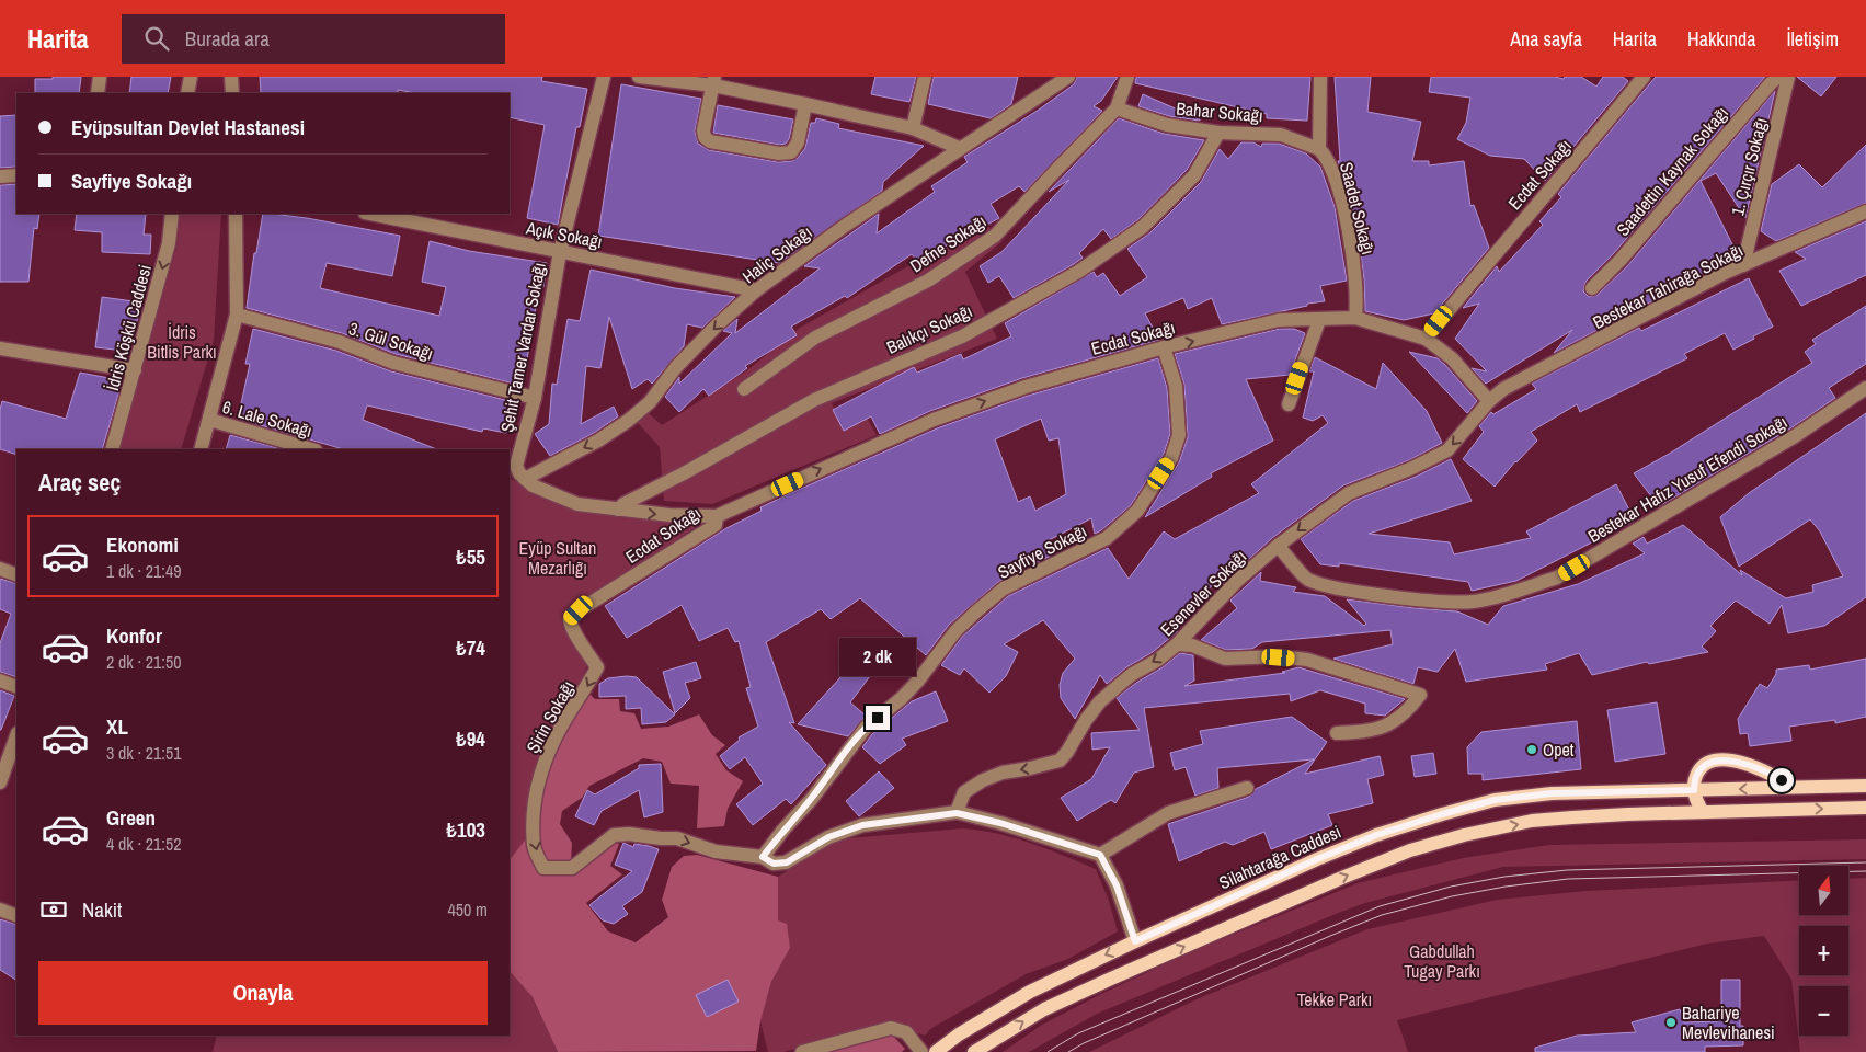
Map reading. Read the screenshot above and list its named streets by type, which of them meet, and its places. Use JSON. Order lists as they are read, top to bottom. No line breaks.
{"streets":{"main road":["Silahtarağa Caddesi"],"street":["Bahar Sokağı","1. Çırçır Sokağı","Saadettin Kaynak Sokağı","Ecdat Sokağı","Saadet Sokağı","Açık Sokağı","Defne Sokağı","Haliç Sokağı","Bestekar Tahirağa Sokağı","İdris Köşkü Caddesi","Balıkçı Sokağı","3. Gül Sokağı","Şehit Tamer Vardar Sokağı","6. Lale Sokağı","Bestekar Hafız Yusuf Efendi Sokağı","Sayfiye Sokağı","Esenevler Sokağı","Şirin Sokağı"]},"crossings":[["Bahar Sokağı","Saadet Sokağı"],["Bahar Sokağı","Defne Sokağı"],["Bahar Sokağı","Balıkçı Sokağı"],["1. Çırçır Sokağı","Bestekar Tahirağa Sokağı"],["Ecdat Sokağı","Saadet Sokağı"],["Ecdat Sokağı","Sayfiye Sokağı"],["Ecdat Sokağı","Şirin Sokağı"],["Açık Sokağı","Haliç Sokağı"],["Açık Sokağı","Şehit Tamer Vardar Sokağı"],["Bestekar Tahirağa Sokağı","Esenevler Sokağı"],["3. Gül Sokağı","Şehit Tamer Vardar Sokağı"],["Bestekar Hafız Yusuf Efendi Sokağı","Esenevler Sokağı"],["Sayfiye Sokağı","Şirin Sokağı"]],"one_way":["Ecdat Sokağı","Haliç Sokağı","Esenevler Sokağı"],"parks":["İdris Bitlis Parkı","Eyüp Sultan Mezarlığı","Gabdullah Tugay Parkı","Tekke Parkı"],"places":["Opet","Bahariye Mevlevihanesi"],"north":"top","page":{"header":"Harita","search":"Burada ara","nav":["Ana sayfa","Harita","Hakkında","İletişim"],"banner":["Eyüpsultan Devlet Hastanesi","Sayfiye Sokağı"],"heading":"Araç seç","list":[{"name":"Ekonomi","note":"1 dk · 21:49","value":"₺55"},{"name":"Konfor","note":"2 dk · 21:50","value":"₺74"},{"name":"XL","note":"3 dk · 21:51","value":"₺94"},{"name":"Green","note":"4 dk · 21:52","value":"₺103"}],"bubble":"2 dk","map_buttons":["+","−"],"pay":["Nakit","450 m"],"buttons":"Onayla"}}
